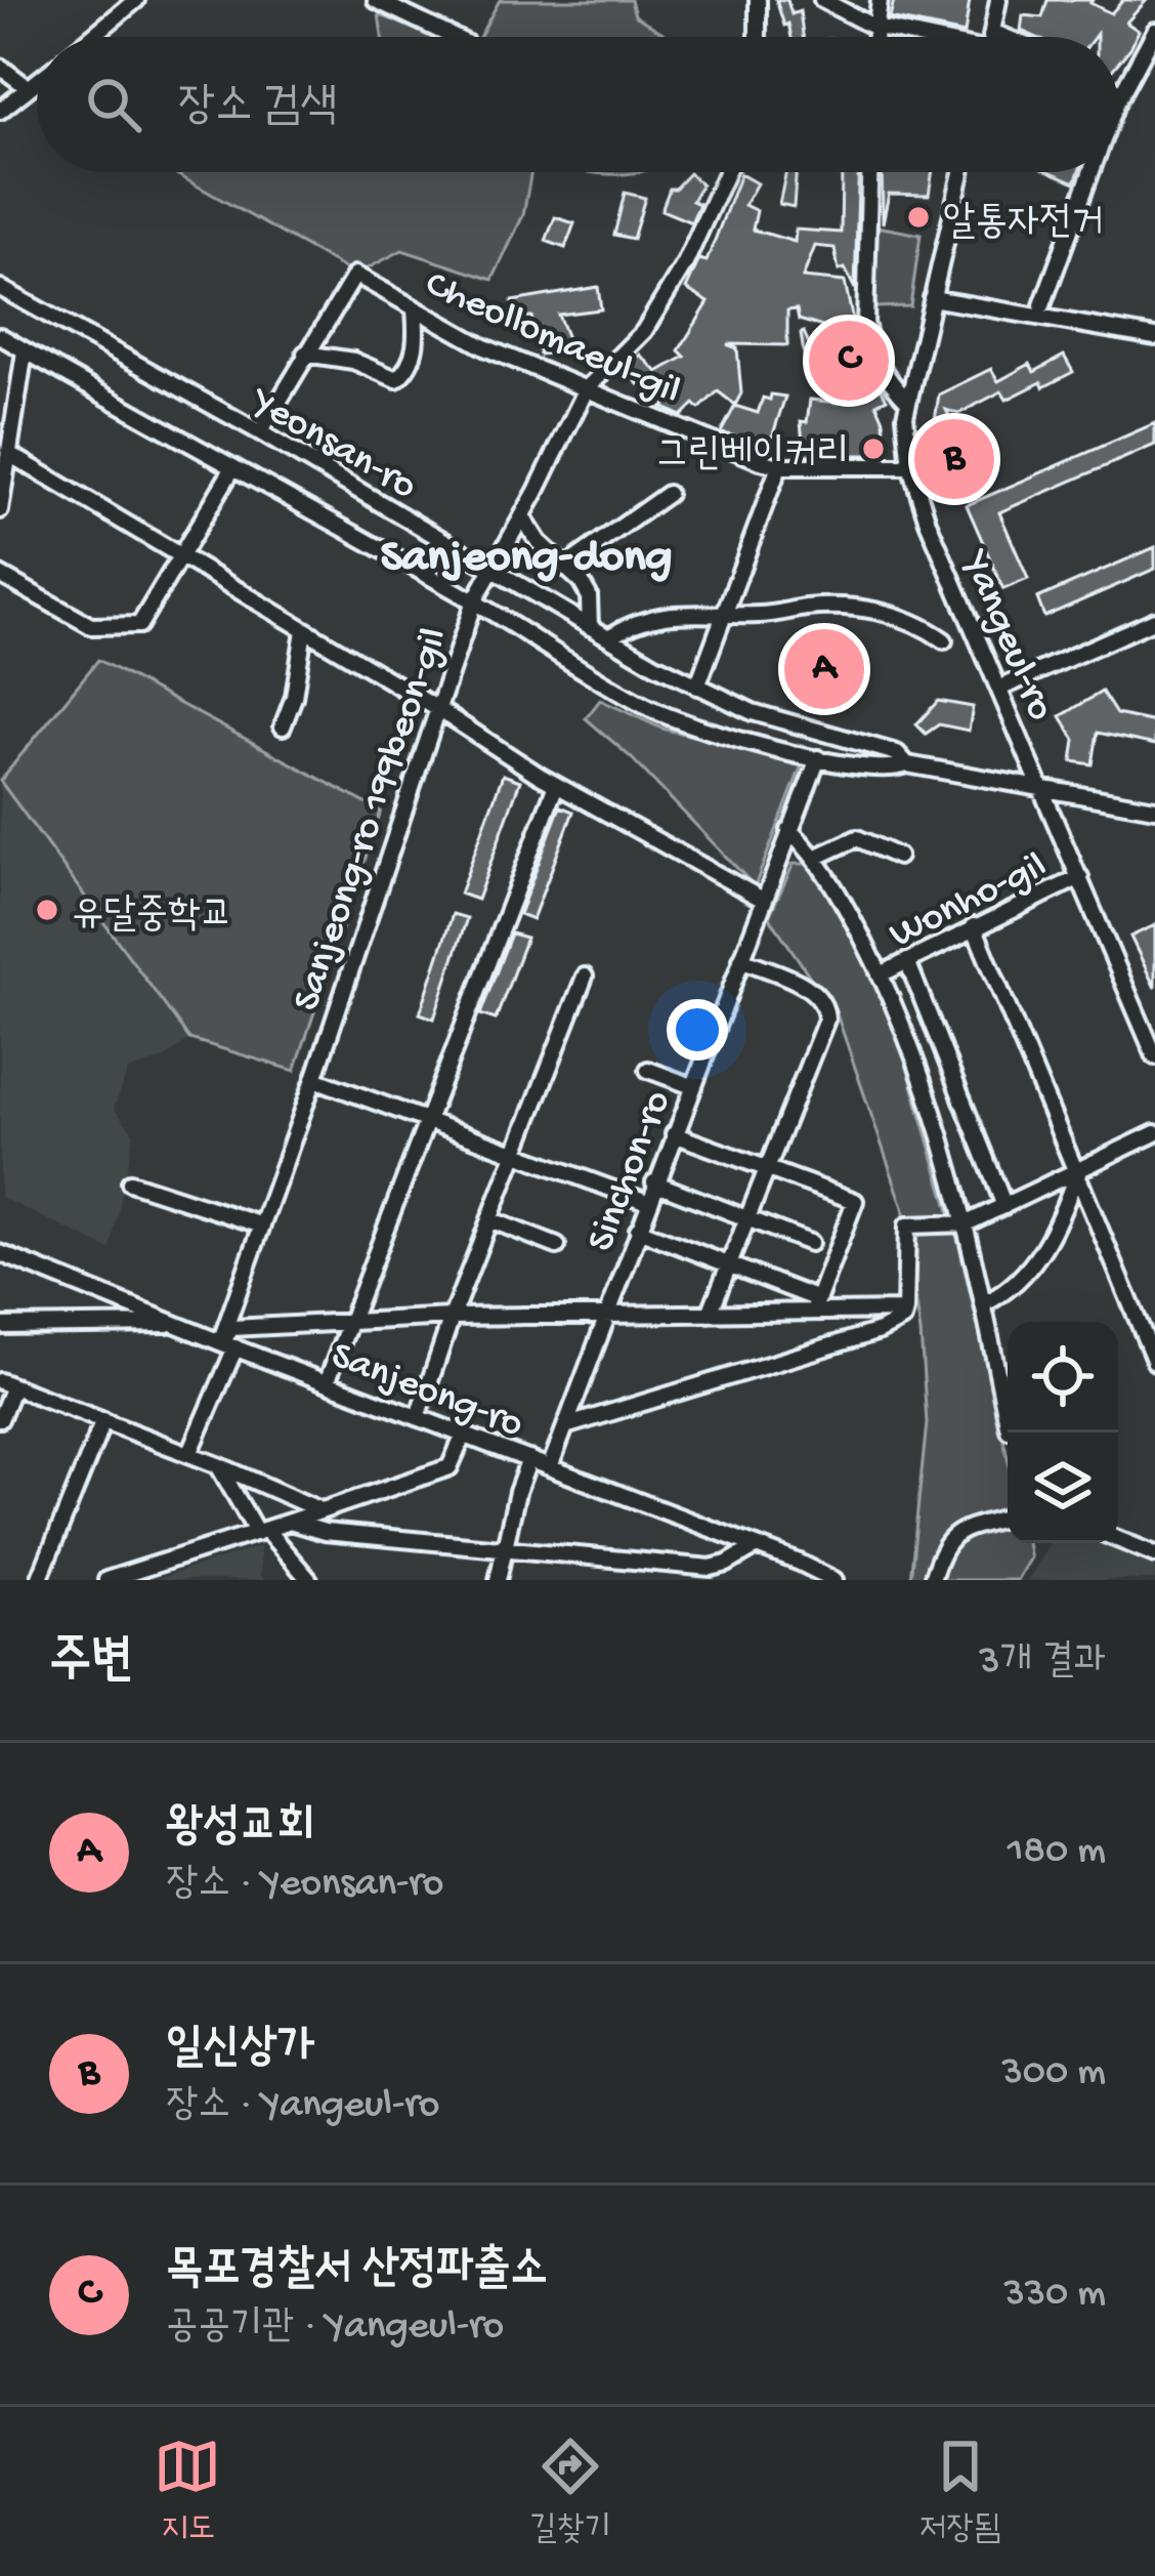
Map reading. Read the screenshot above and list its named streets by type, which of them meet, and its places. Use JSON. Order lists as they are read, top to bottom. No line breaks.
{"streets":{"street":["Cheollomaeul-gil","Yeonsan-ro","Yangeul-ro","Sanjeong-ro 199beon-gil","Wonho-gil","Sinchon-ro","Sanjeong-ro"]},"crossings":[["Cheollomaeul-gil","Yeonsan-ro"],["Cheollomaeul-gil","Yangeul-ro"],["Cheollomaeul-gil","Sanjeong-ro 199beon-gil"],["Yeonsan-ro","Yangeul-ro"],["Yeonsan-ro","Sanjeong-ro 199beon-gil"],["Yeonsan-ro","Sinchon-ro"],["Yangeul-ro","Wonho-gil"],["Sanjeong-ro 199beon-gil","Sanjeong-ro"],["Sinchon-ro","Sanjeong-ro"]],"districts":["Sanjeong-dong"],"places":["알통자전거","그린베이커리","유달중학교"],"page":{"search":"장소 검색","pins":["C","B","A"],"heading":["주변","3개 결과"],"list":[{"mark":"A","name":"왕성교회","note":"장소 · Yeonsan-ro","value":"180 m"},{"mark":"B","name":"일신상가","note":"장소 · Yangeul-ro","value":"300 m"},{"mark":"C","name":"목포경찰서 산정파출소","note":"공공기관 · Yangeul-ro","value":"330 m"}],"nav":["지도","길찾기","저장됨"]}}
